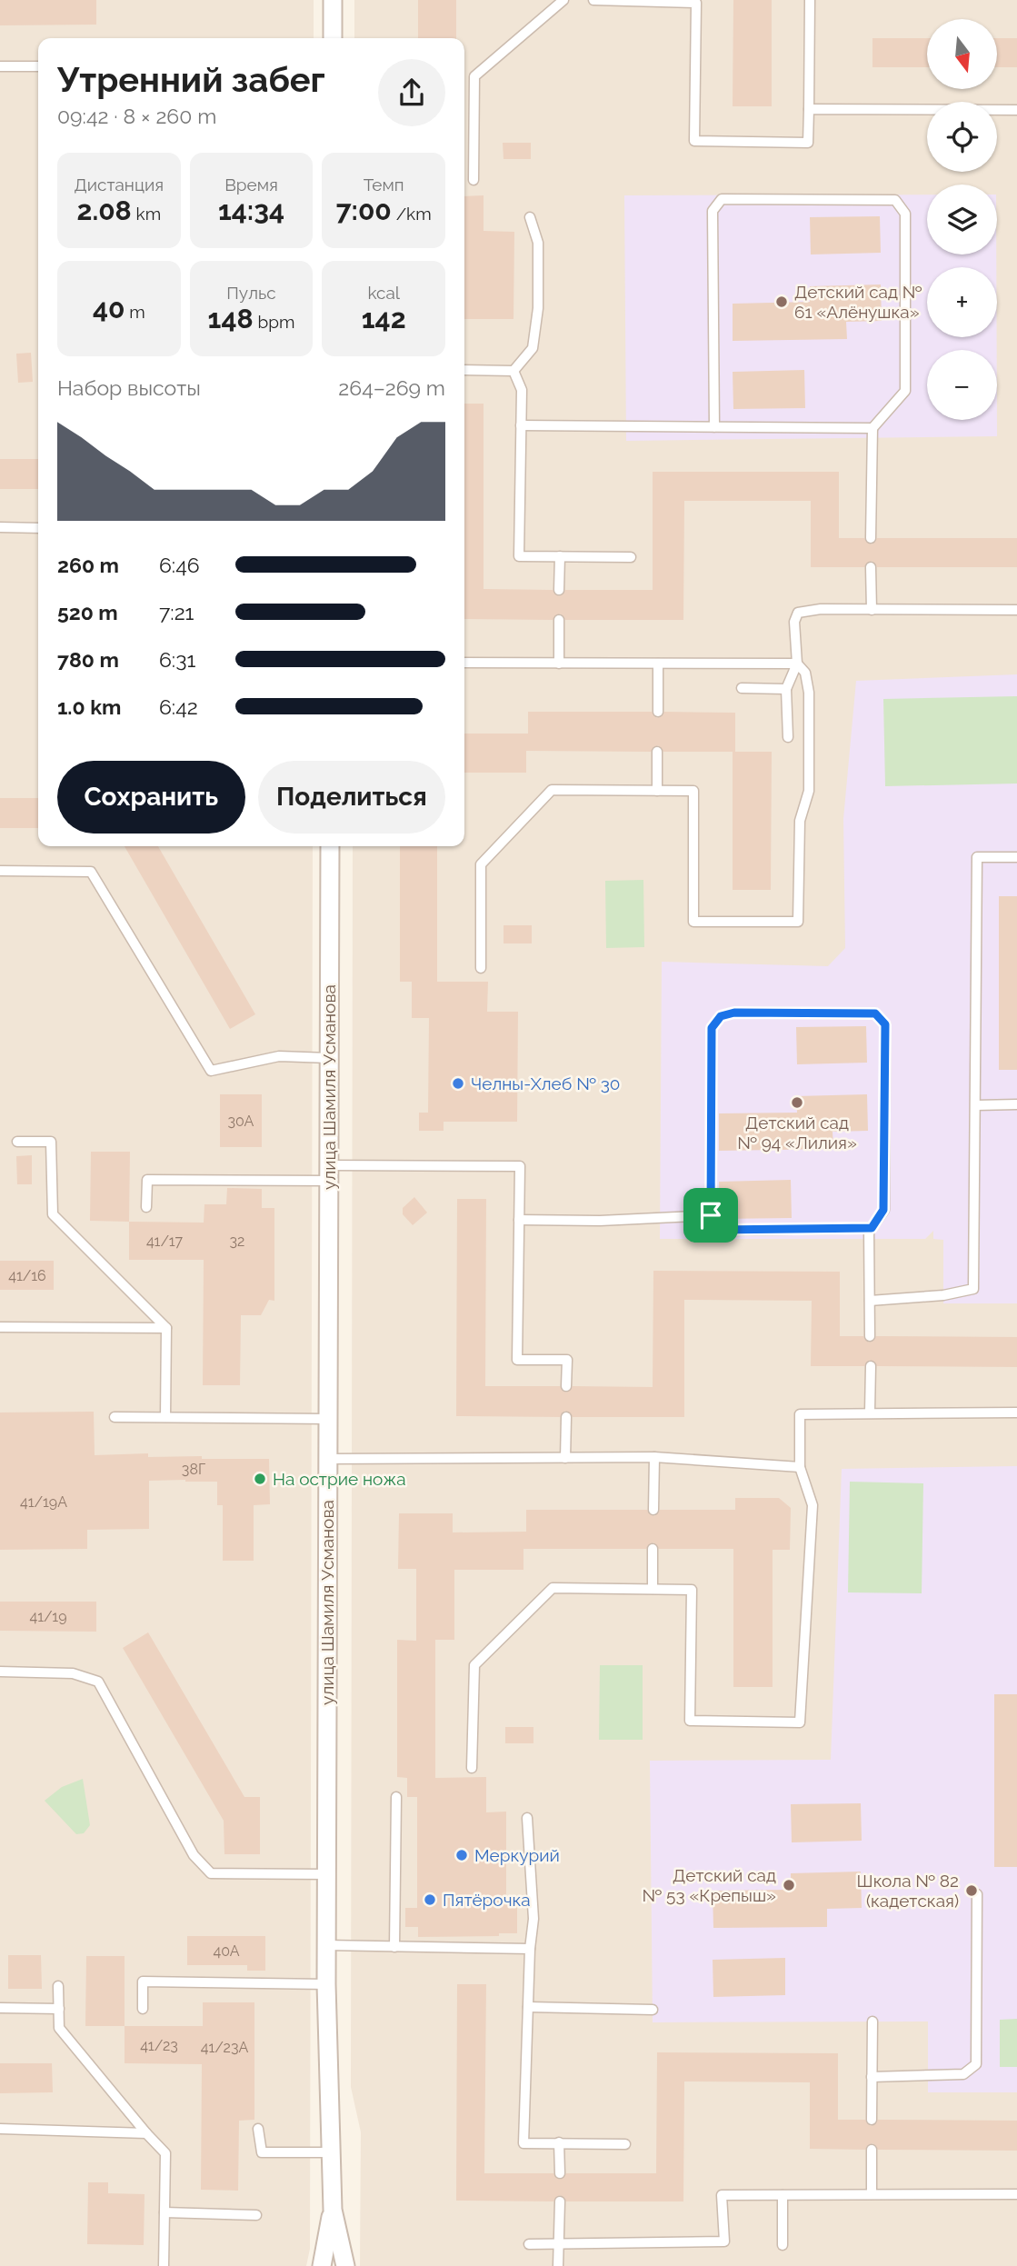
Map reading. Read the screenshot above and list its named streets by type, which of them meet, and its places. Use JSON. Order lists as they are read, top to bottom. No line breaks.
{"streets":{"street":["улица Шамиля Усманова"]},"places":["Детский сад № 61 «Алёнушка»","Челны-Хлеб № 30","Детский сад № 94 «Лилия»","На острие ножа","Меркурий","Детский сад № 53 «Крепыш»","Школа № 82 (кадетская)","Пятёрочка"],"house_numbers":["30А","41/17","32","41/16","38Г","41/19А","41/19","40А","41/23","41/23А"],"north":"bottom","page":{"map_buttons":["+","−"],"heading":["Утренний забег","09:42 · 8 × 260 m"],"stats":[["Дистанция","2.08 km"],["Время","14:34"],["Темп","7:00 /km"],["40 m"],["Пульс","148 bpm"],["kcal","142"]],"chart":["Набор высоты","264–269 m"],"list":[{"name":"260 m","note":"6:46"},{"name":"520 m","note":"7:21"},{"name":"780 m","note":"6:31"},{"name":"1.0 km","note":"6:42"}],"buttons":["Сохранить","Поделиться"]}}
